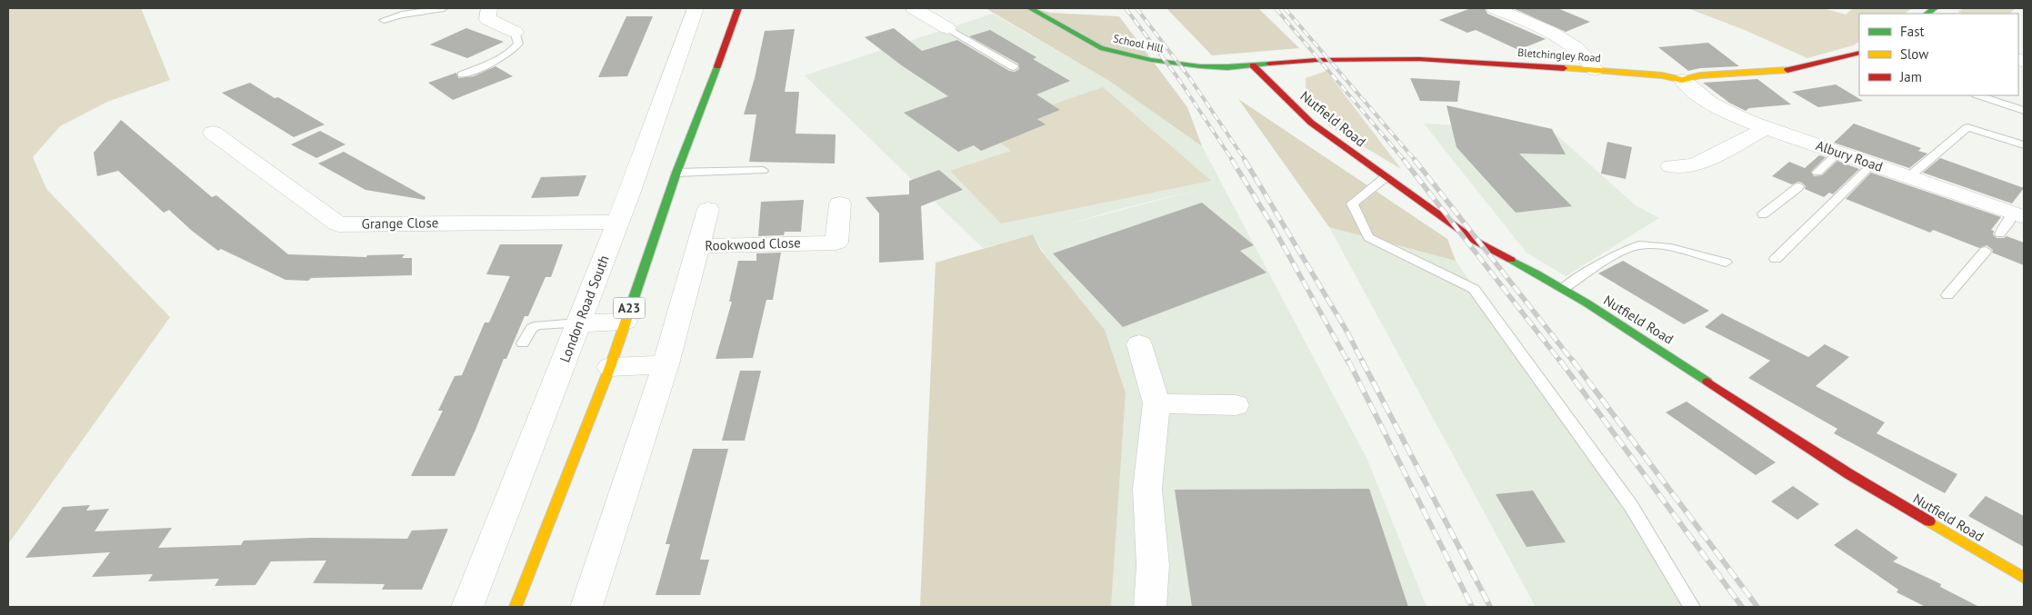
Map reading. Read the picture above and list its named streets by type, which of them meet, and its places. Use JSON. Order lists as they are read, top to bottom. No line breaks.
{"streets":{"street":["School Hill","Bletchingley Road","Nutfield Road","Albury Road","Grange Close","Rookwood Close","A23","London Road South"]},"crossings":[["School Hill","Bletchingley Road"],["School Hill","Nutfield Road"],["Bletchingley Road","Nutfield Road"],["Bletchingley Road","Albury Road"],["Grange Close","London Road South"]],"legend":["Fast","Slow","Jam"]}
